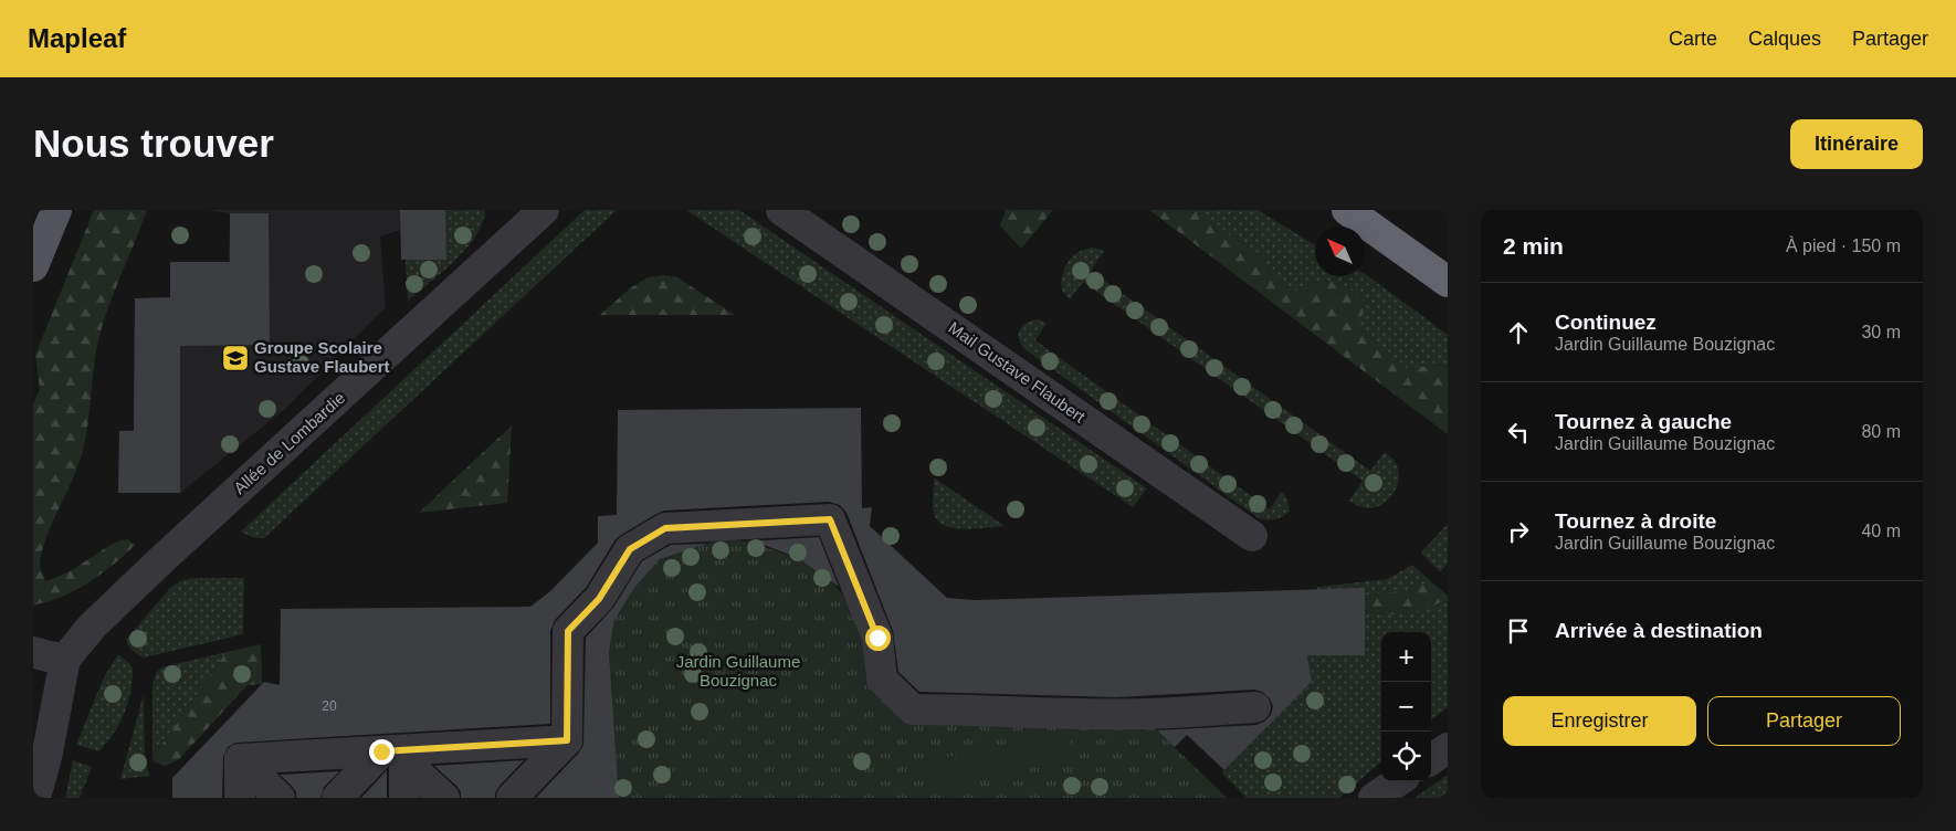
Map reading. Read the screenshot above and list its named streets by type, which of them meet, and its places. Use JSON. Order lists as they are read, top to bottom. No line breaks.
{"streets":{"street":["Mail Gustave Flaubert","Allée de Lombardie"]},"parks":["Jardin Guillaume Bouzignac"],"places":{"school or university":["Groupe Scolaire Gustave Flaubert"]},"house_numbers":["20"],"north":"top left","page":{"header":"Mapleaf","nav":["Carte","Calques","Partager"],"buttons":["Itinéraire",["Enregistrer","Partager"]],"title":"Nous trouver","heading":["2 min","À pied · 150 m"],"list":[["Continuez","Jardin Guillaume Bouzignac","30 m"],["Tournez à gauche","Jardin Guillaume Bouzignac","80 m"],["Tournez à droite","Jardin Guillaume Bouzignac","40 m"],"Arrivée à destination"],"map_buttons":["+","−"]}}
